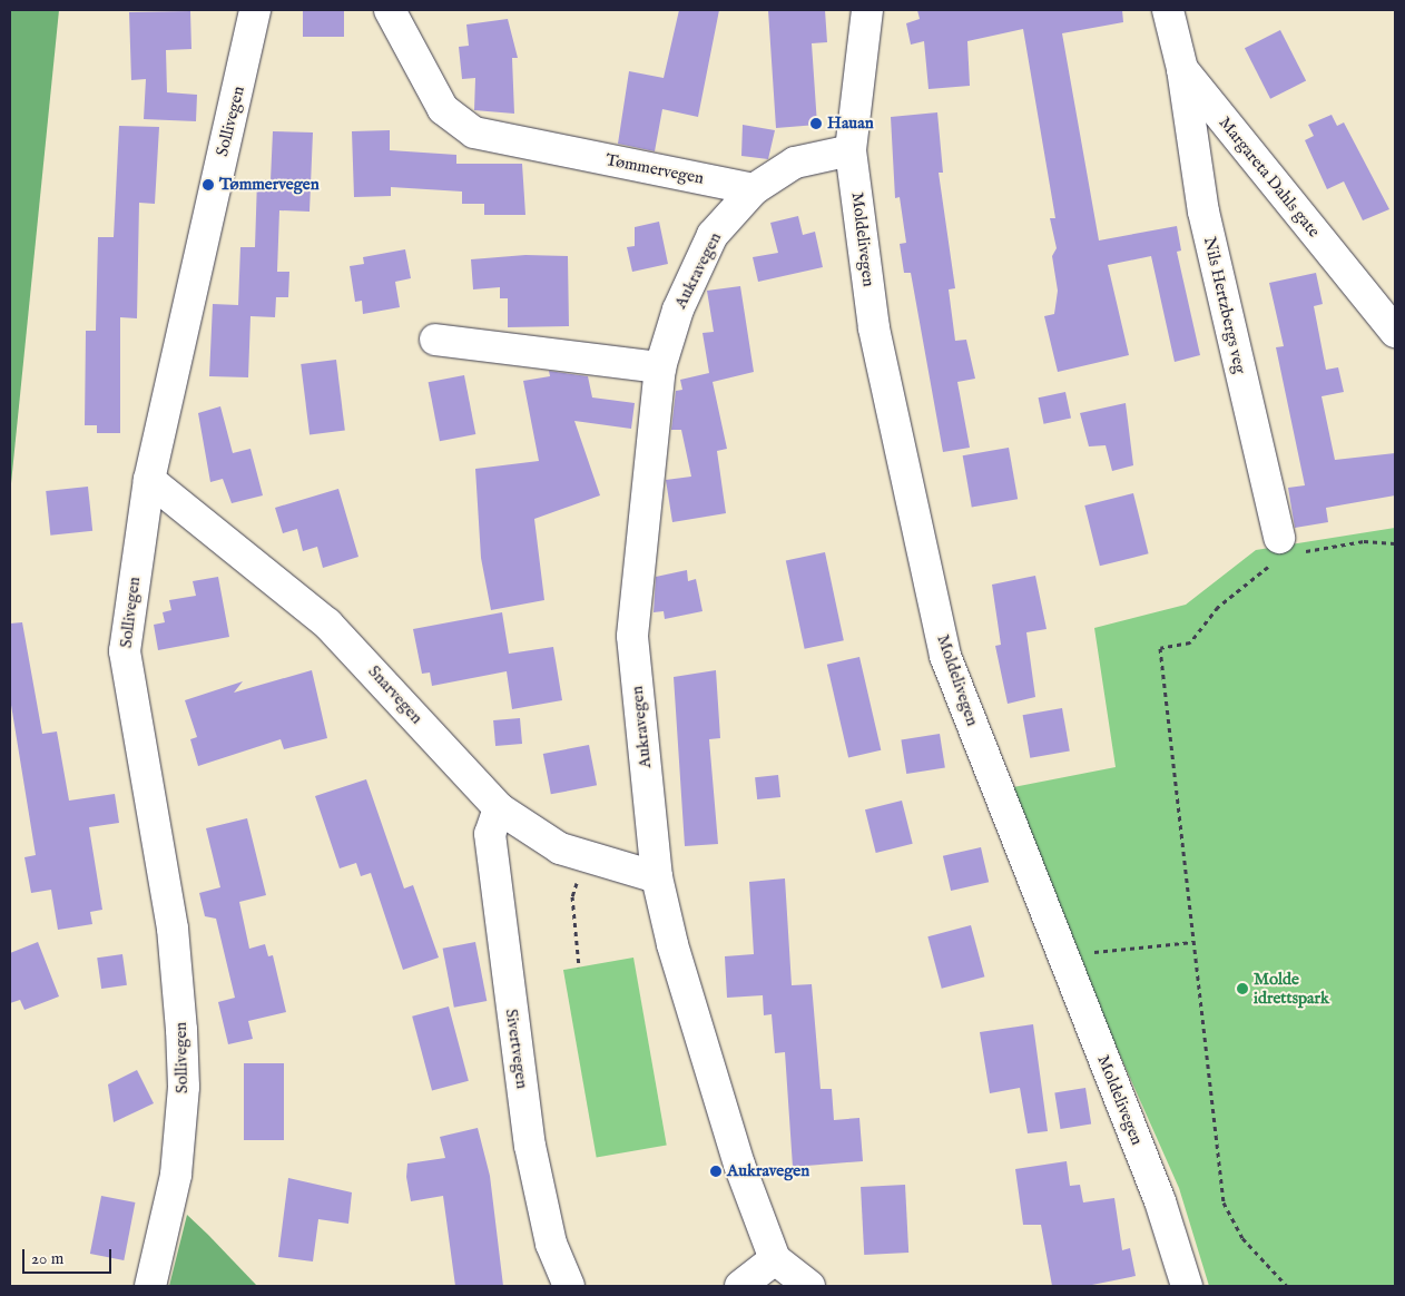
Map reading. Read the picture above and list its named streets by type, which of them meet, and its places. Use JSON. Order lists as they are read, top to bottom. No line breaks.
{"streets":{"street":["Sollivegen","Tømmervegen","Margareta Dahls gate","Moldelivegen","Aukravegen","Nils Hertzbergs veg","Snarvegen","Sivertvegen"]},"crossings":[["Sollivegen","Snarvegen"],["Tømmervegen","Aukravegen"],["Margareta Dahls gate","Nils Hertzbergs veg"],["Moldelivegen","Aukravegen"],["Aukravegen","Snarvegen"],["Snarvegen","Sivertvegen"]],"places":["Hauan","Tømmervegen","Molde idrettspark","Aukravegen"],"scale_bar":"20 m"}
